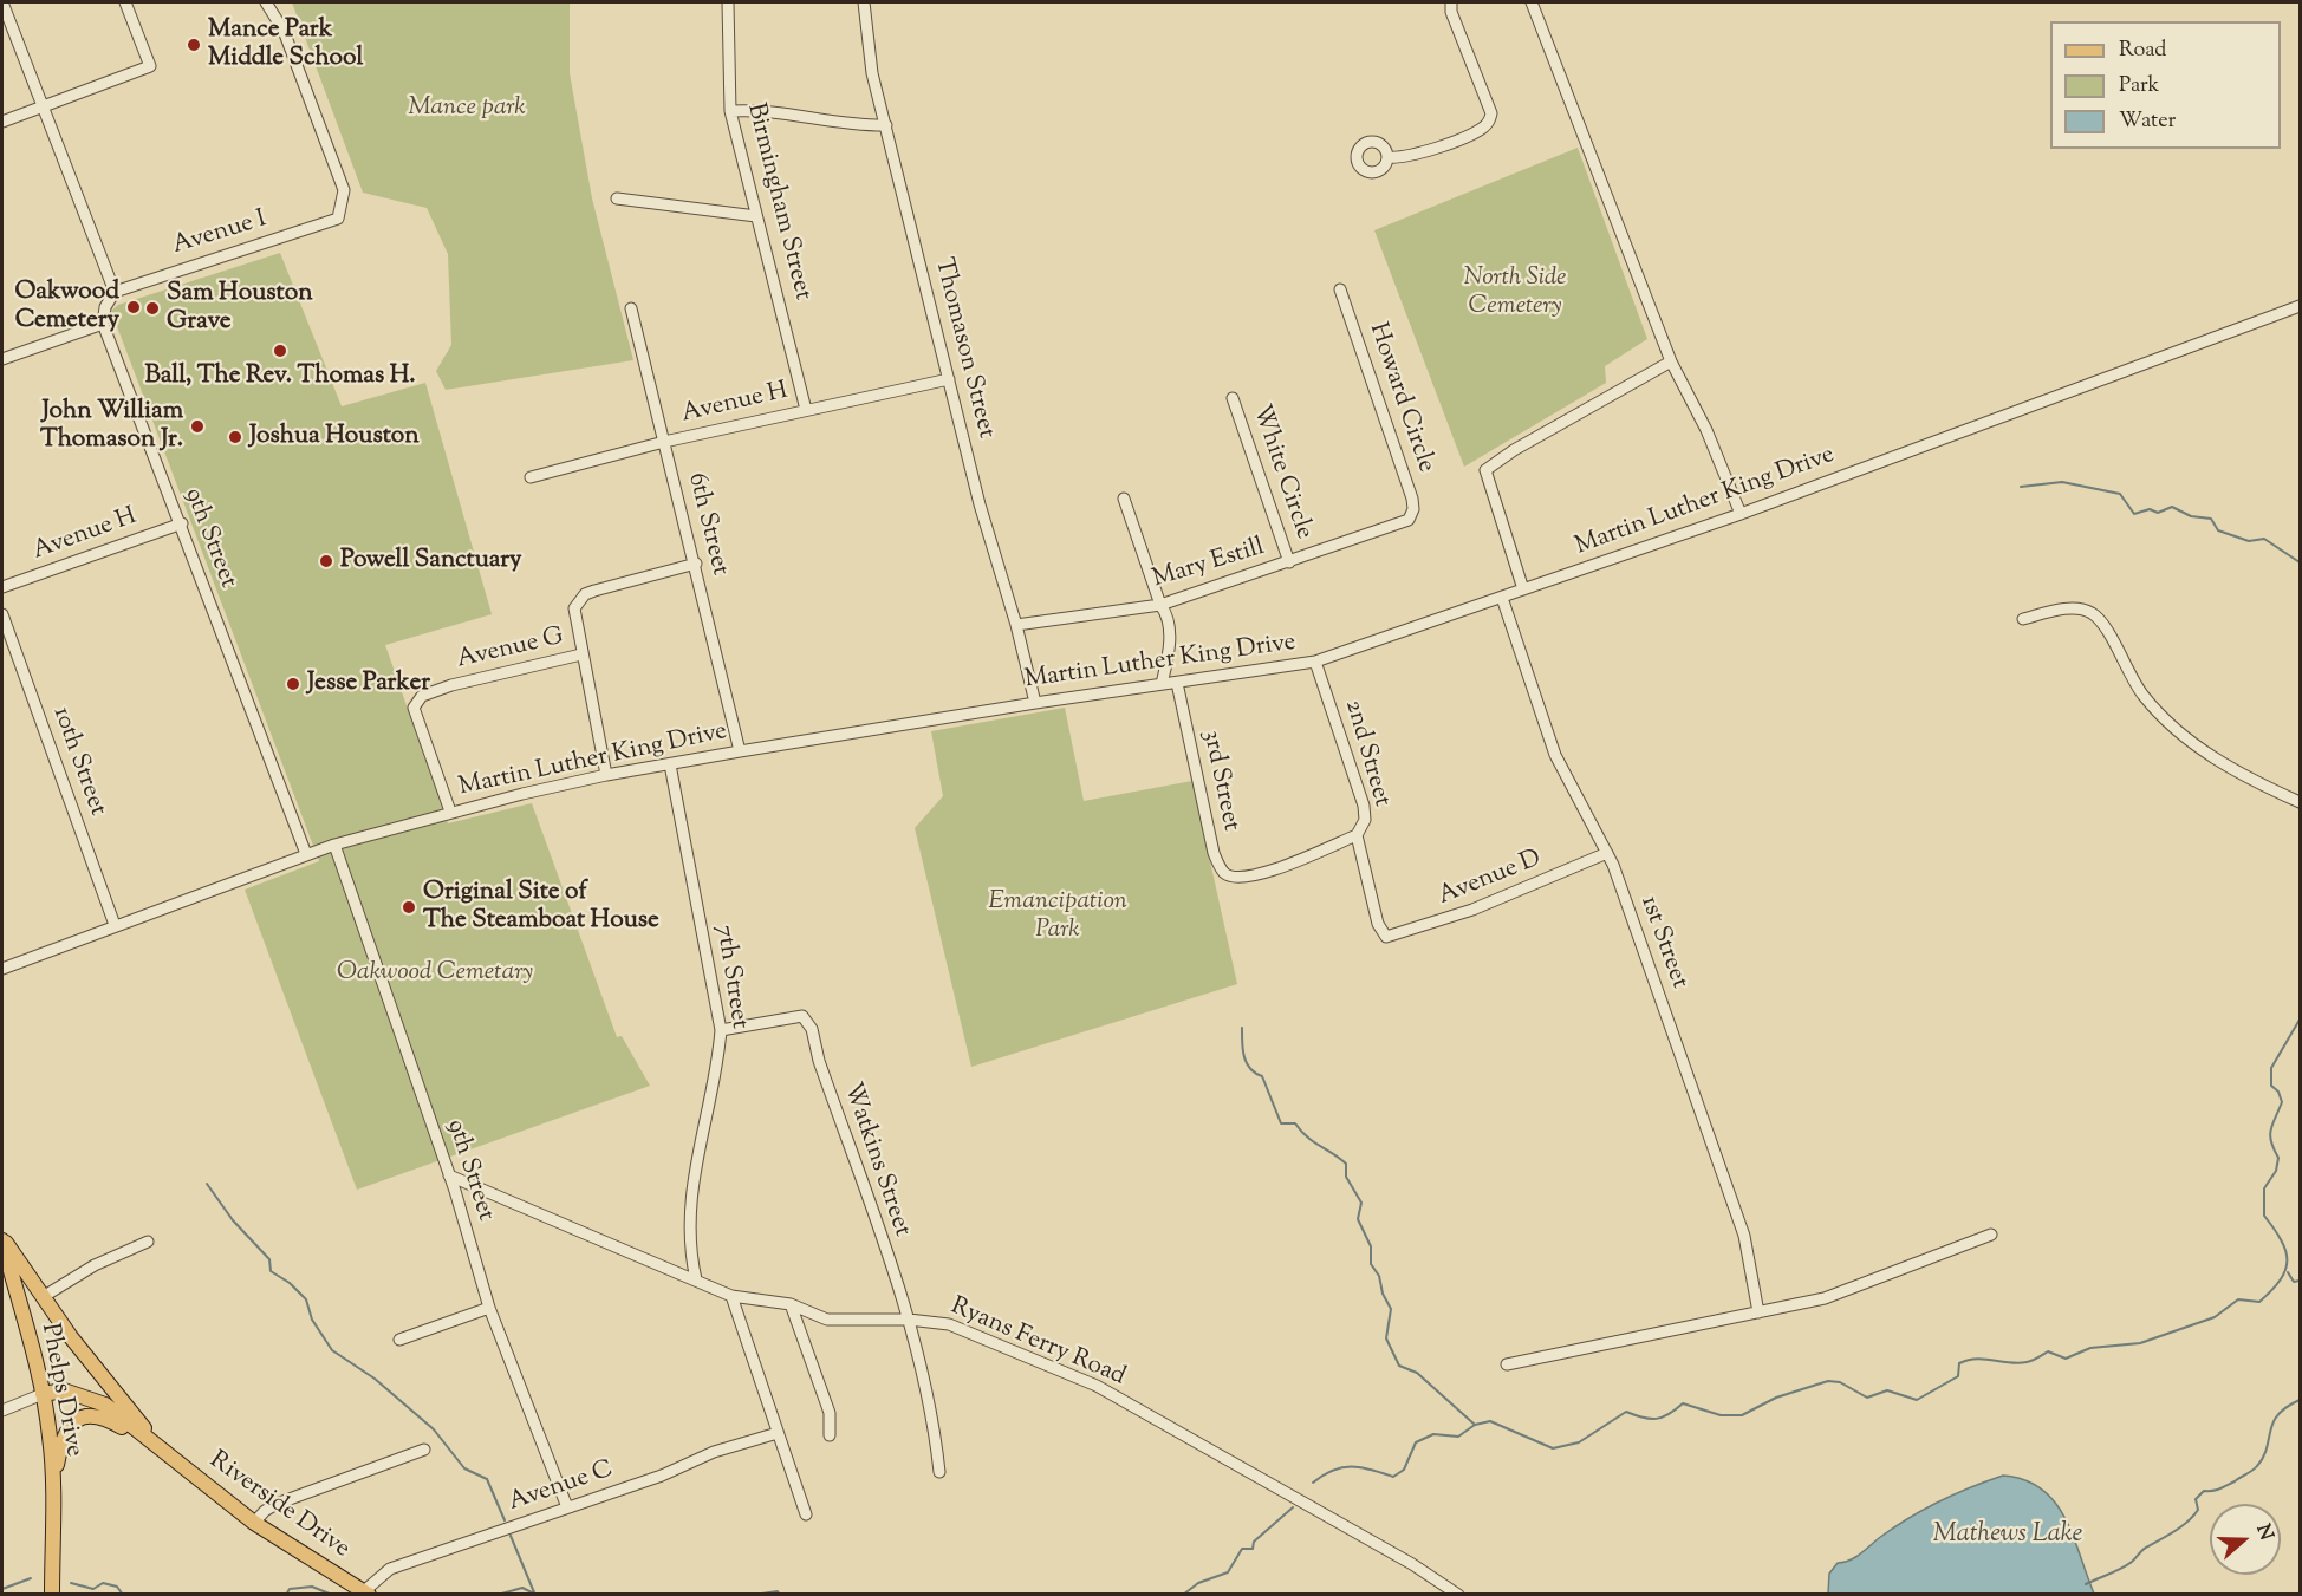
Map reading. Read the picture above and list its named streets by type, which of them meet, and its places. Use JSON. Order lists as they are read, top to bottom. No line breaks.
{"streets":{"main road":["Phelps Drive","Riverside Drive"],"street":["Birmingham Street","Avenue I","Thomason Street","Howard Circle","Avenue H","White Circle","Martin Luther King Drive","6th Street","9th Street","Mary Estill","Avenue G","2nd Street","10th Street","3rd Street","Avenue D","1st Street","7th Street","Watkins Street","Ryans Ferry Road","Avenue C"]},"crossings":[["Birmingham Street","Avenue H"],["Thomason Street","Avenue H"],["Thomason Street","Martin Luther King Drive"],["Thomason Street","Mary Estill"],["Howard Circle","Mary Estill"],["Avenue H","6th Street"],["Avenue H","9th Street"],["White Circle","Mary Estill"],["Martin Luther King Drive","6th Street"],["Martin Luther King Drive","9th Street"],["Martin Luther King Drive","Avenue G"],["Martin Luther King Drive","2nd Street"],["Martin Luther King Drive","10th Street"],["Martin Luther King Drive","3rd Street"],["Martin Luther King Drive","1st Street"],["Martin Luther King Drive","7th Street"],["6th Street","Avenue G"],["9th Street","Ryans Ferry Road"],["9th Street","Avenue C"],["2nd Street","3rd Street"],["2nd Street","Avenue D"],["Avenue D","1st Street"],["7th Street","Watkins Street"],["7th Street","Ryans Ferry Road"],["Watkins Street","Ryans Ferry Road"],["Avenue C","Riverside Drive"]],"water":["Mathews Lake"],"parks":["Mance park","North Side Cemetery","Emancipation Park","Oakwood Cemetary"],"places":["Mance Park Middle School","Oakwood Cemetery","Sam Houston Grave","Ball, The Rev. Thomas H.","John William Thomason Jr.","Joshua Houston","Powell Sanctuary","Jesse Parker","Original Site of The Steamboat House"],"legend":["Road","Park","Water"],"north":"right"}
